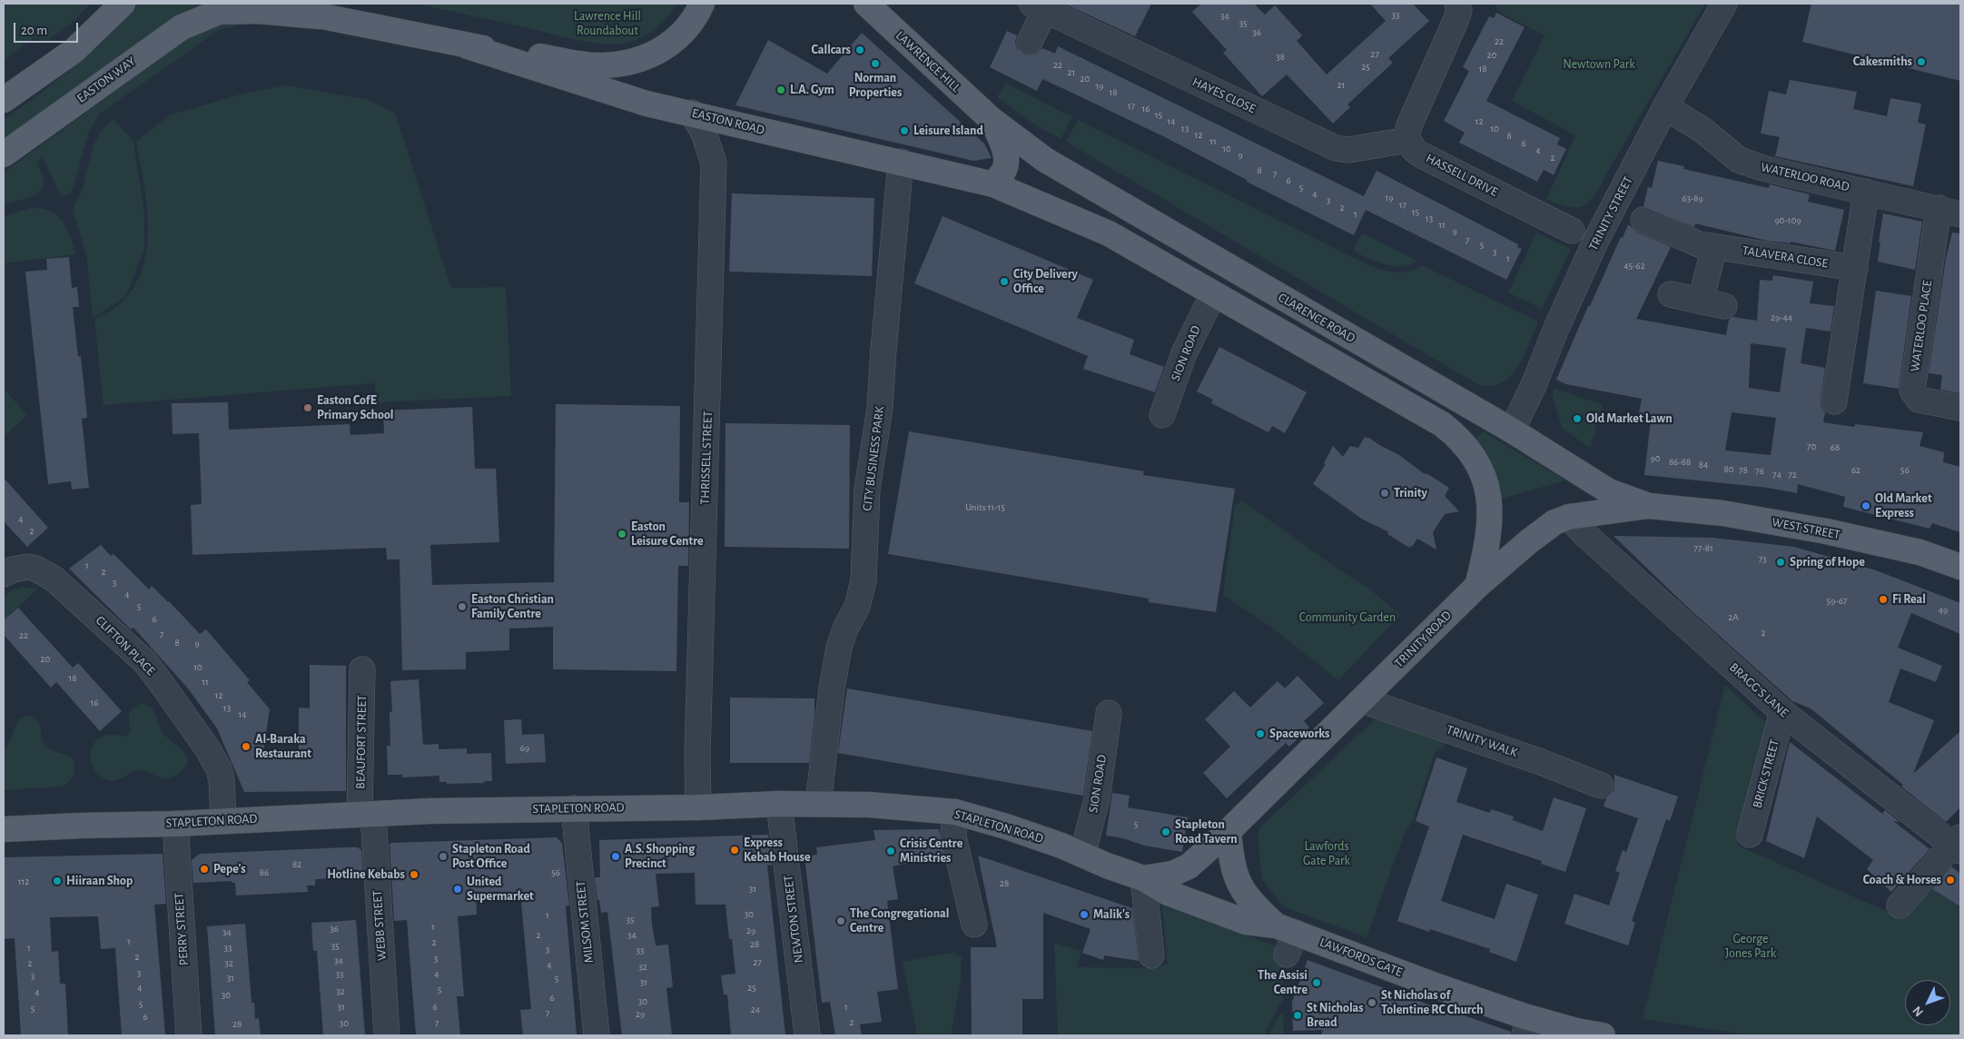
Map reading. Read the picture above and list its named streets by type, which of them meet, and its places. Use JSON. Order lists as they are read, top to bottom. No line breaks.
{"streets":{"main road":["LAWRENCE HILL","EASTON WAY","EASTON ROAD","CLARENCE ROAD","WEST STREET","TRINITY ROAD","STAPLETON ROAD","LAWFORDS GATE"],"street":["HAYES CLOSE","HASSELL DRIVE","WATERLOO ROAD","TRINITY STREET","TALAVERA CLOSE","WATERLOO PLACE","SION ROAD","THRISSELL STREET","CITY BUSINESS PARK","CLIFTON PLACE","BRAGG'S LANE","TRINITY WALK","BEAUFORT STREET","BRICK STREET","NEWTON STREET","MILSOM STREET","WEBB STREET","PERRY STREET"]},"crossings":[["LAWRENCE HILL","CLARENCE ROAD"],["HAYES CLOSE","HASSELL DRIVE"],["EASTON ROAD","THRISSELL STREET"],["EASTON ROAD","CITY BUSINESS PARK"],["WATERLOO ROAD","TRINITY STREET"],["WATERLOO ROAD","WATERLOO PLACE"],["TRINITY STREET","CLARENCE ROAD"],["CLARENCE ROAD","WEST STREET"],["CLARENCE ROAD","TRINITY ROAD"],["SION ROAD","STAPLETON ROAD"],["THRISSELL STREET","STAPLETON ROAD"],["CITY BUSINESS PARK","STAPLETON ROAD"],["WEST STREET","TRINITY ROAD"],["TRINITY ROAD","BRAGG'S LANE"],["TRINITY ROAD","TRINITY WALK"],["TRINITY ROAD","STAPLETON ROAD"],["CLIFTON PLACE","STAPLETON ROAD"],["BRAGG'S LANE","BRICK STREET"],["BEAUFORT STREET","STAPLETON ROAD"],["BEAUFORT STREET","WEBB STREET"],["STAPLETON ROAD","NEWTON STREET"],["STAPLETON ROAD","MILSOM STREET"],["STAPLETON ROAD","WEBB STREET"],["STAPLETON ROAD","PERRY STREET"],["STAPLETON ROAD","LAWFORDS GATE"]],"parks":["Lawrence Hill Roundabout","Newtown Park","Community Garden","Lawfords Gate Park","George Jones Park"],"places":["Callcars","Cakesmiths","Norman Properties","L.A. Gym","Leisure Island","City Delivery Office","Easton CofE Primary School","Old Market Lawn","Trinity","Old Market Express","Easton Leisure Centre","Spring of Hope","Fi Real","Easton Christian Family Centre","Spaceworks","Al-Baraka Restaurant","Stapleton Road Tavern","Express Kebab House","Crisis Centre Ministries","Stapleton Road Post Office","A.S. Shopping Precinct","Pepe's","Hotline Kebabs","Coach & Horses","Hiiraan Shop","United Supermarket","Malik's","The Congregational Centre","The Assisi Centre","St Nicholas of Tolentine RC Church","St Nicholas Bread"],"house_numbers":["33","34","35","36","22","27","20","38","22","25","18","21","20","21","19","18","17","16","15","14","12","13","10","12","8","11","6","10","4","9","2","8","7","6","5","4","19","63-89","3","17","2","15","1","13","90-109","11","9","7","5","3","1","45-62","29-44","70","68","90","86-88","84","80","78","62","56","76","74","72","Units 11-15","4","2","77-81","73","1","2","3","4","59-67","5","49","2A","6","2","7","22","8","9","20","10","18","11","12","16","13","14","69","5","82","86","56","112","28","31","30","1","35","1","36","29","34","2","34","1","2","28","35","1","33","3","33","2","3","34","27","2","32","4","32","3","33","4","3","31","5","31","4","25","5","32","4","30","6","30","5","31","6","1","5","24","7","29","6","2","30","7","28"],"scale_bar":"20 m","north":"bottom left"}
